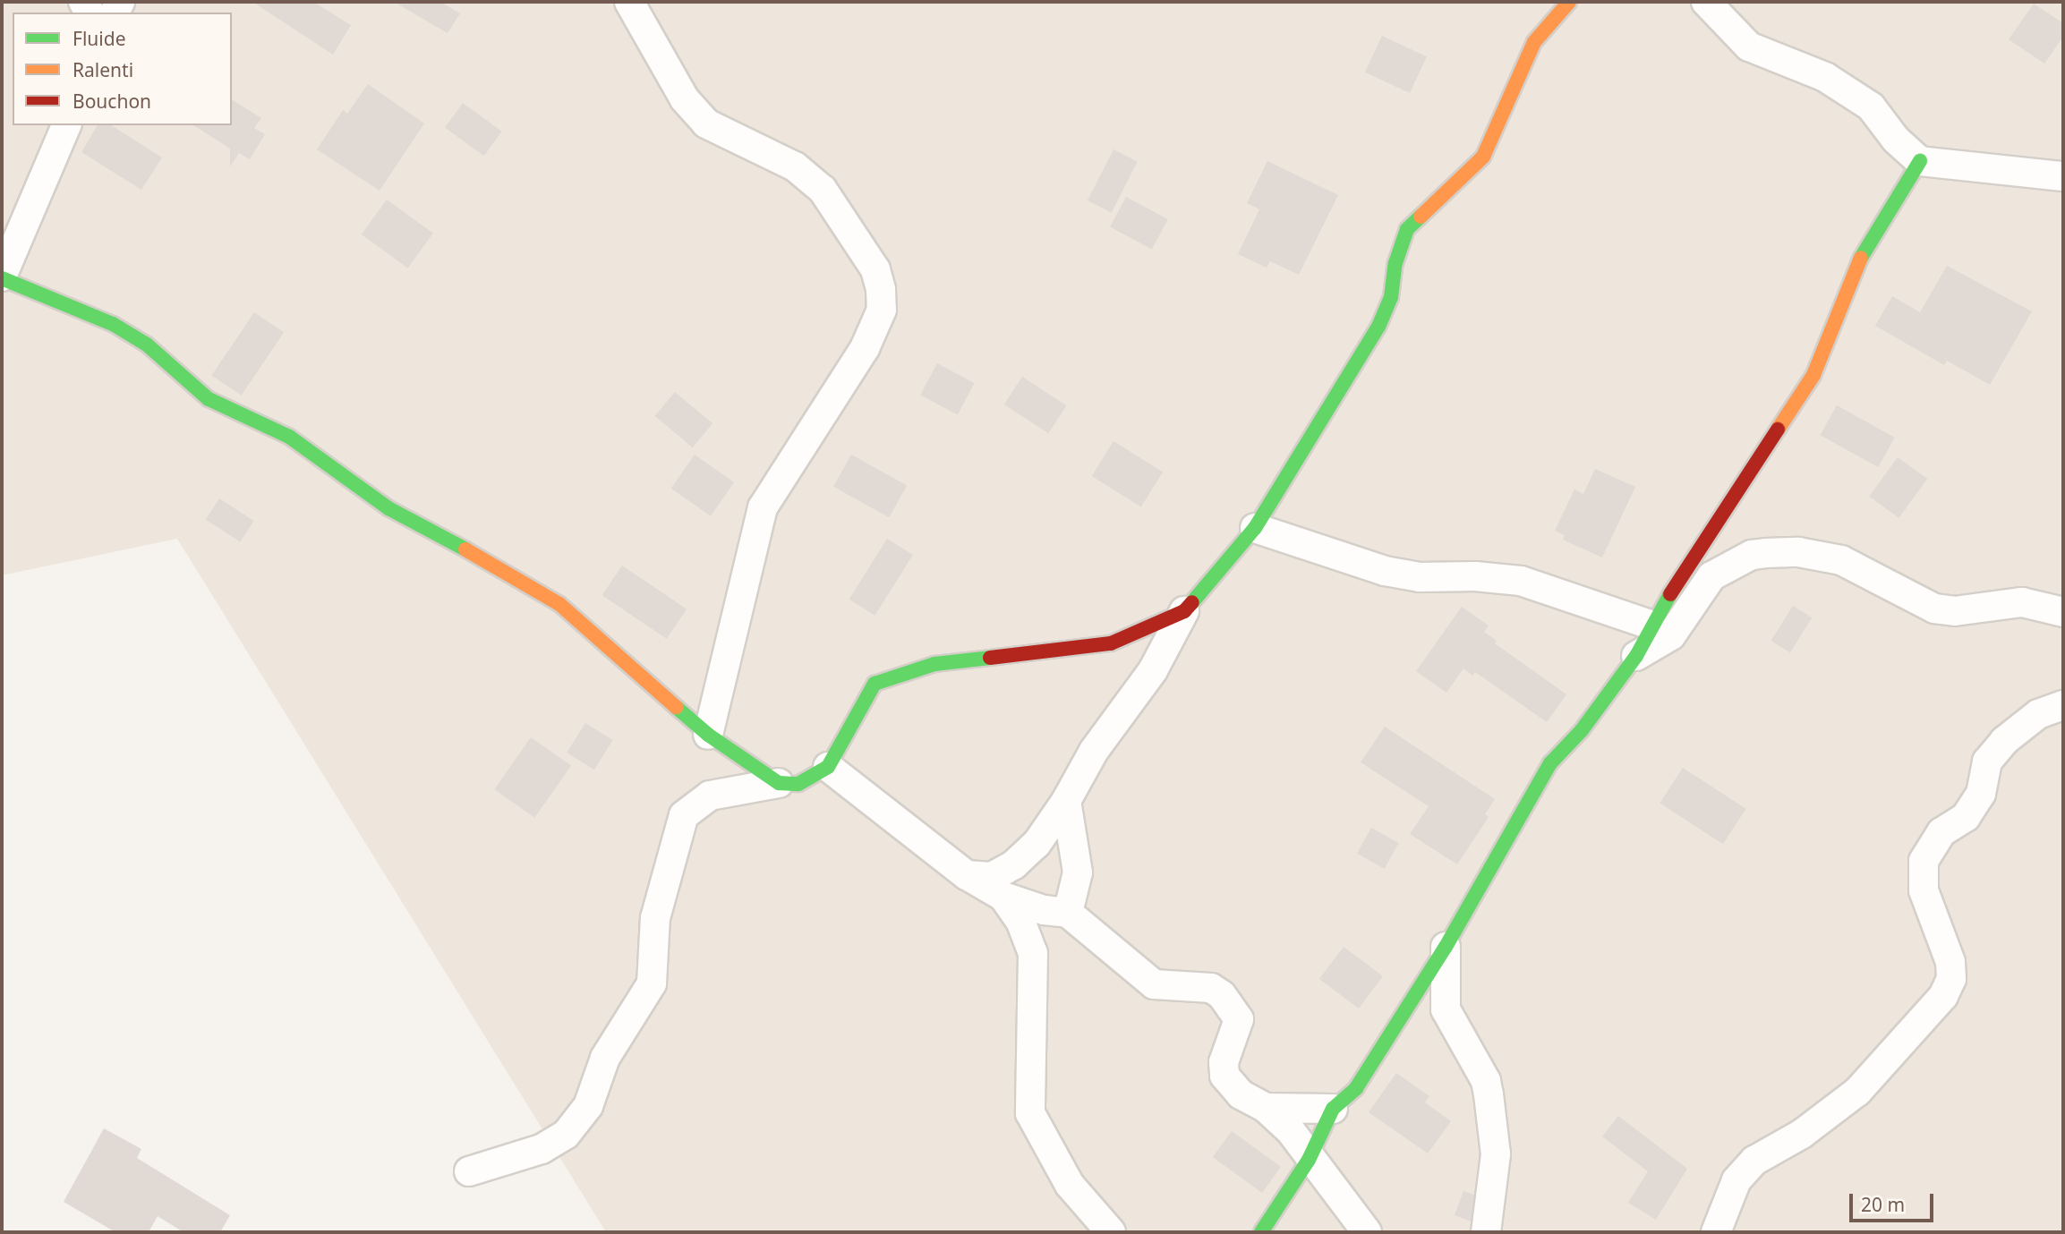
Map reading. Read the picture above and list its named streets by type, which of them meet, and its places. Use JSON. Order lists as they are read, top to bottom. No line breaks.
{"legend":["Fluide","Ralenti","Bouchon"],"scale_bar":"20 m"}
